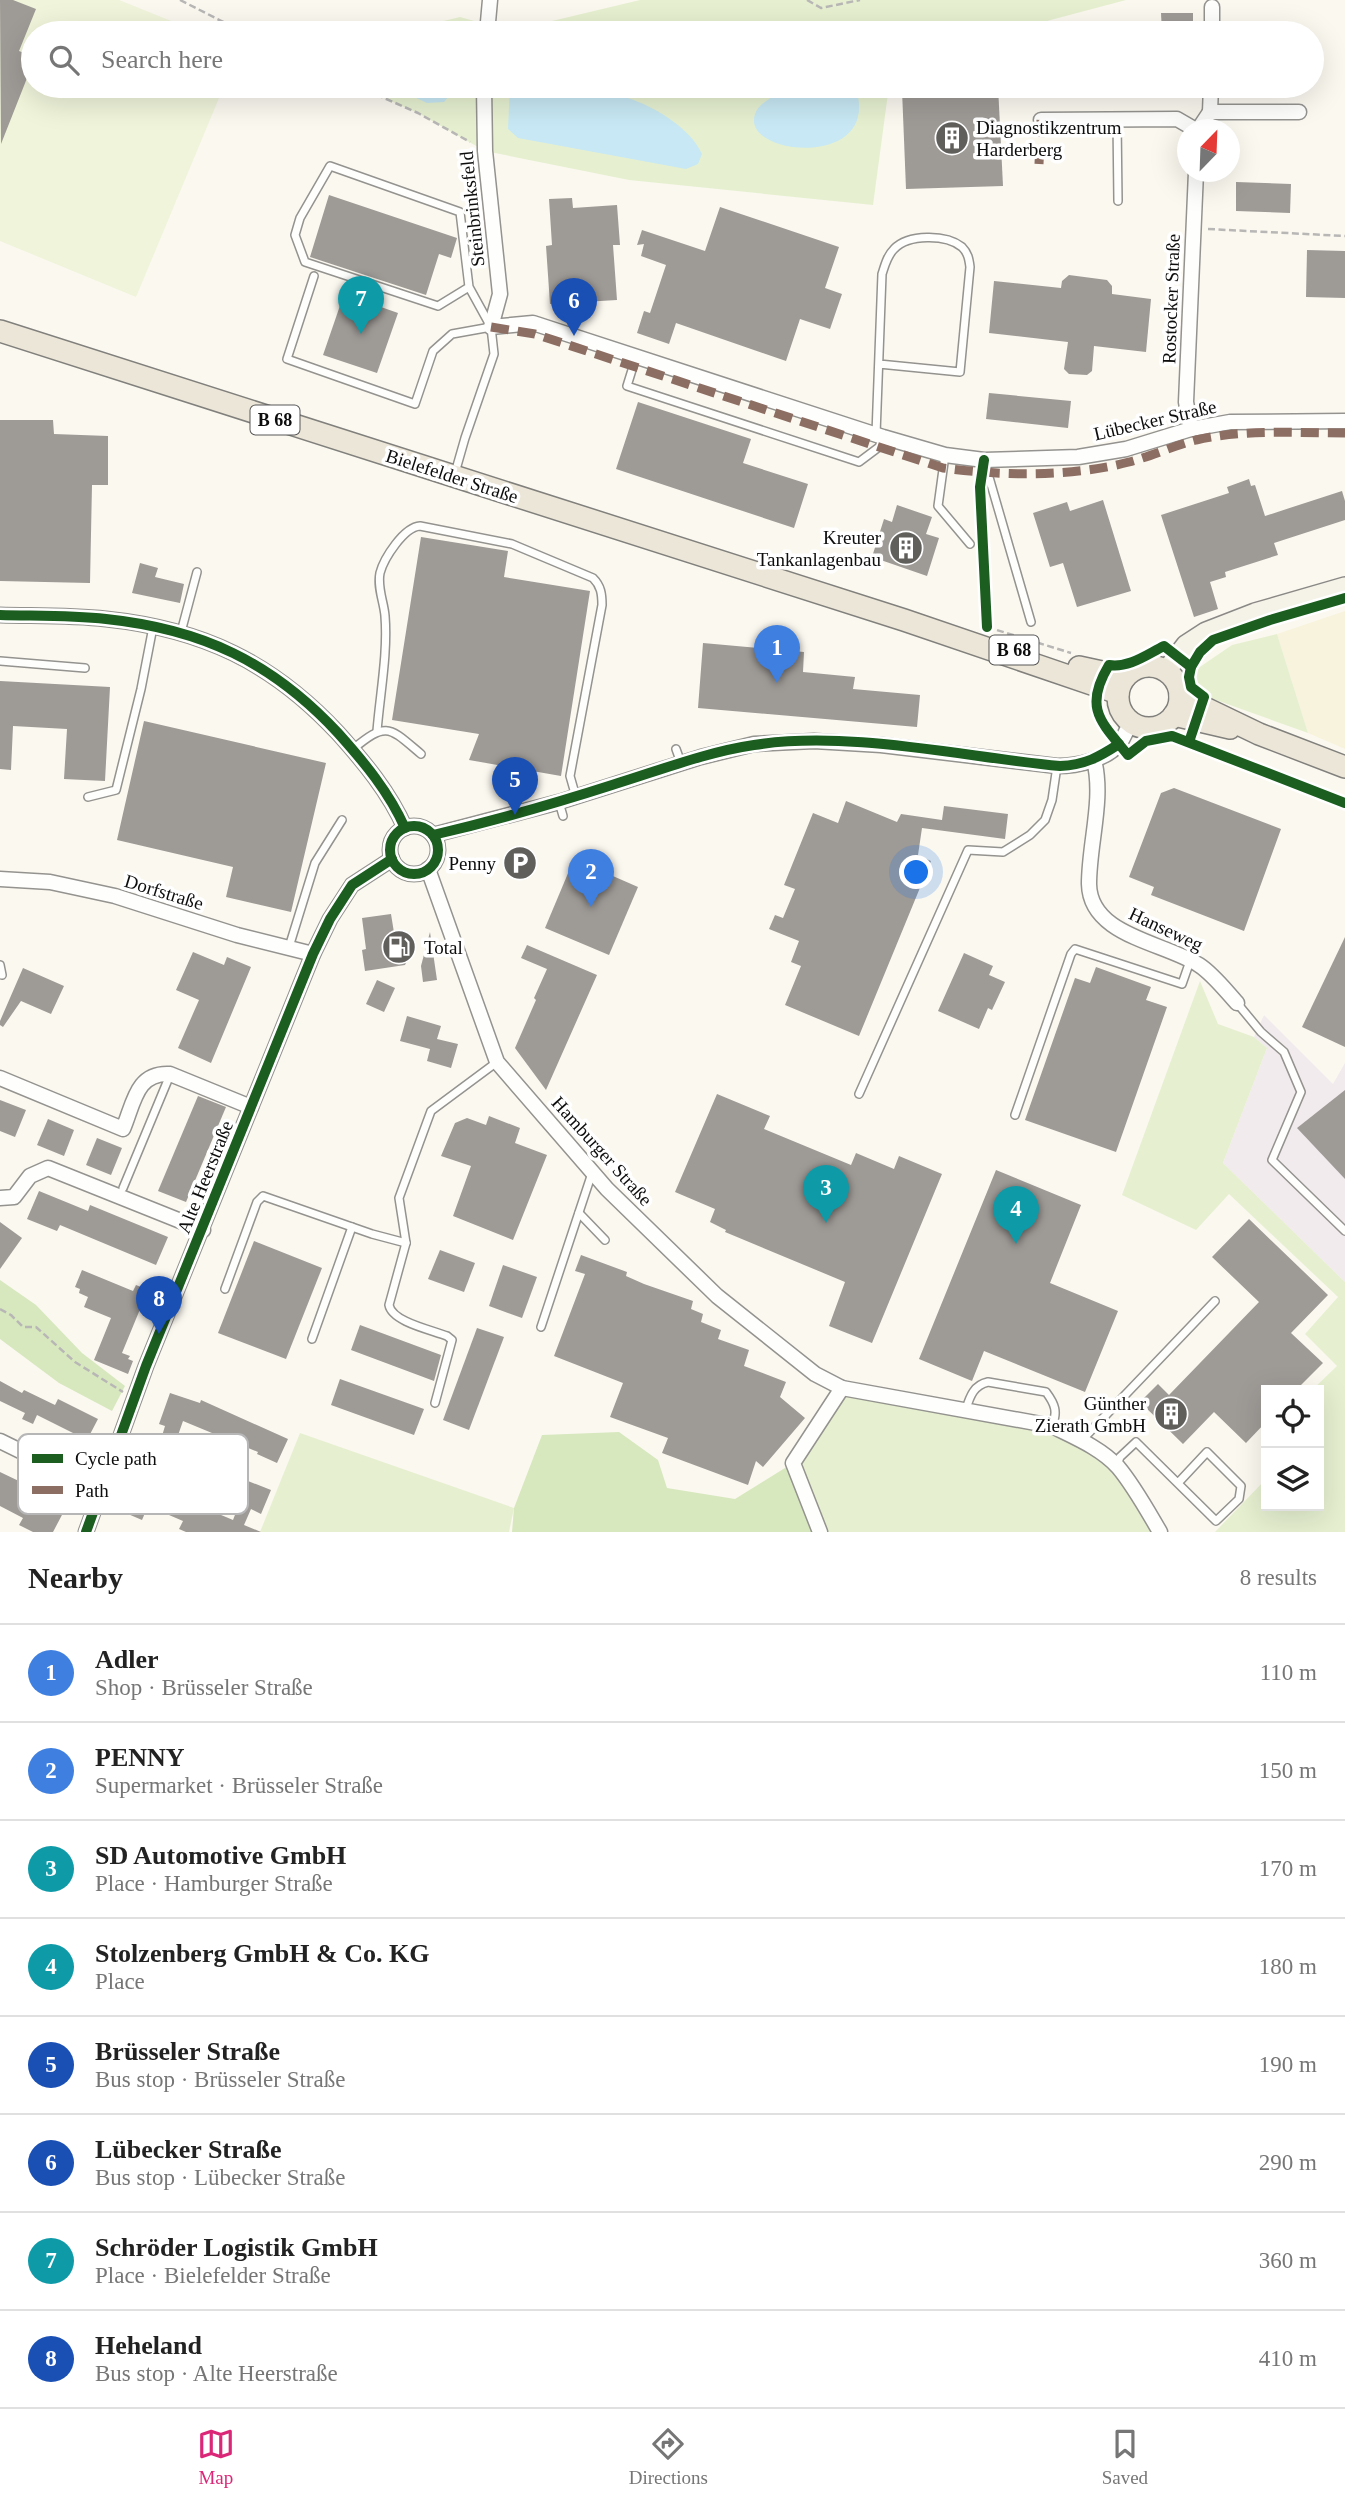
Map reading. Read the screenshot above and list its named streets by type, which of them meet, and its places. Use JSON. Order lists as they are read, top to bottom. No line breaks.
{"streets":{"main road":["B 68","Bielefelder Straße"],"street":["Steinbrinksfeld","Rostocker Straße","Lübecker Straße","Dorfstraße","Hanseweg","Hamburger Straße","Alte Heerstraße"]},"crossings":[["Steinbrinksfeld","Lübecker Straße"],["Rostocker Straße","Lübecker Straße"],["Dorfstraße","Alte Heerstraße"],["Hamburger Straße","Alte Heerstraße"]],"places":{"building":["Diagnostikzentrum Harderberg","Kreuter Tankanlagenbau","Günther Zierath GmbH"],"parking":["Penny"],"fuel station":["Total"]},"legend":["Cycle path","Path"],"north":"top right","page":{"search":"Search here","pins":["7","6","1","5","2","3","4","8"],"heading":["Nearby","8 results"],"list":[{"mark":"1","name":"Adler","note":"Shop · Brüsseler Straße","value":"110 m"},{"mark":"2","name":"PENNY","note":"Supermarket · Brüsseler Straße","value":"150 m"},{"mark":"3","name":"SD Automotive GmbH","note":"Place · Hamburger Straße","value":"170 m"},{"mark":"4","name":"Stolzenberg GmbH & Co. KG","note":"Place","value":"180 m"},{"mark":"5","name":"Brüsseler Straße","note":"Bus stop · Brüsseler Straße","value":"190 m"},{"mark":"6","name":"Lübecker Straße","note":"Bus stop · Lübecker Straße","value":"290 m"},{"mark":"7","name":"Schröder Logistik GmbH","note":"Place · Bielefelder Straße","value":"360 m"},{"mark":"8","name":"Heheland","note":"Bus stop · Alte Heerstraße","value":"410 m"}],"nav":["Map","Directions","Saved"]}}
